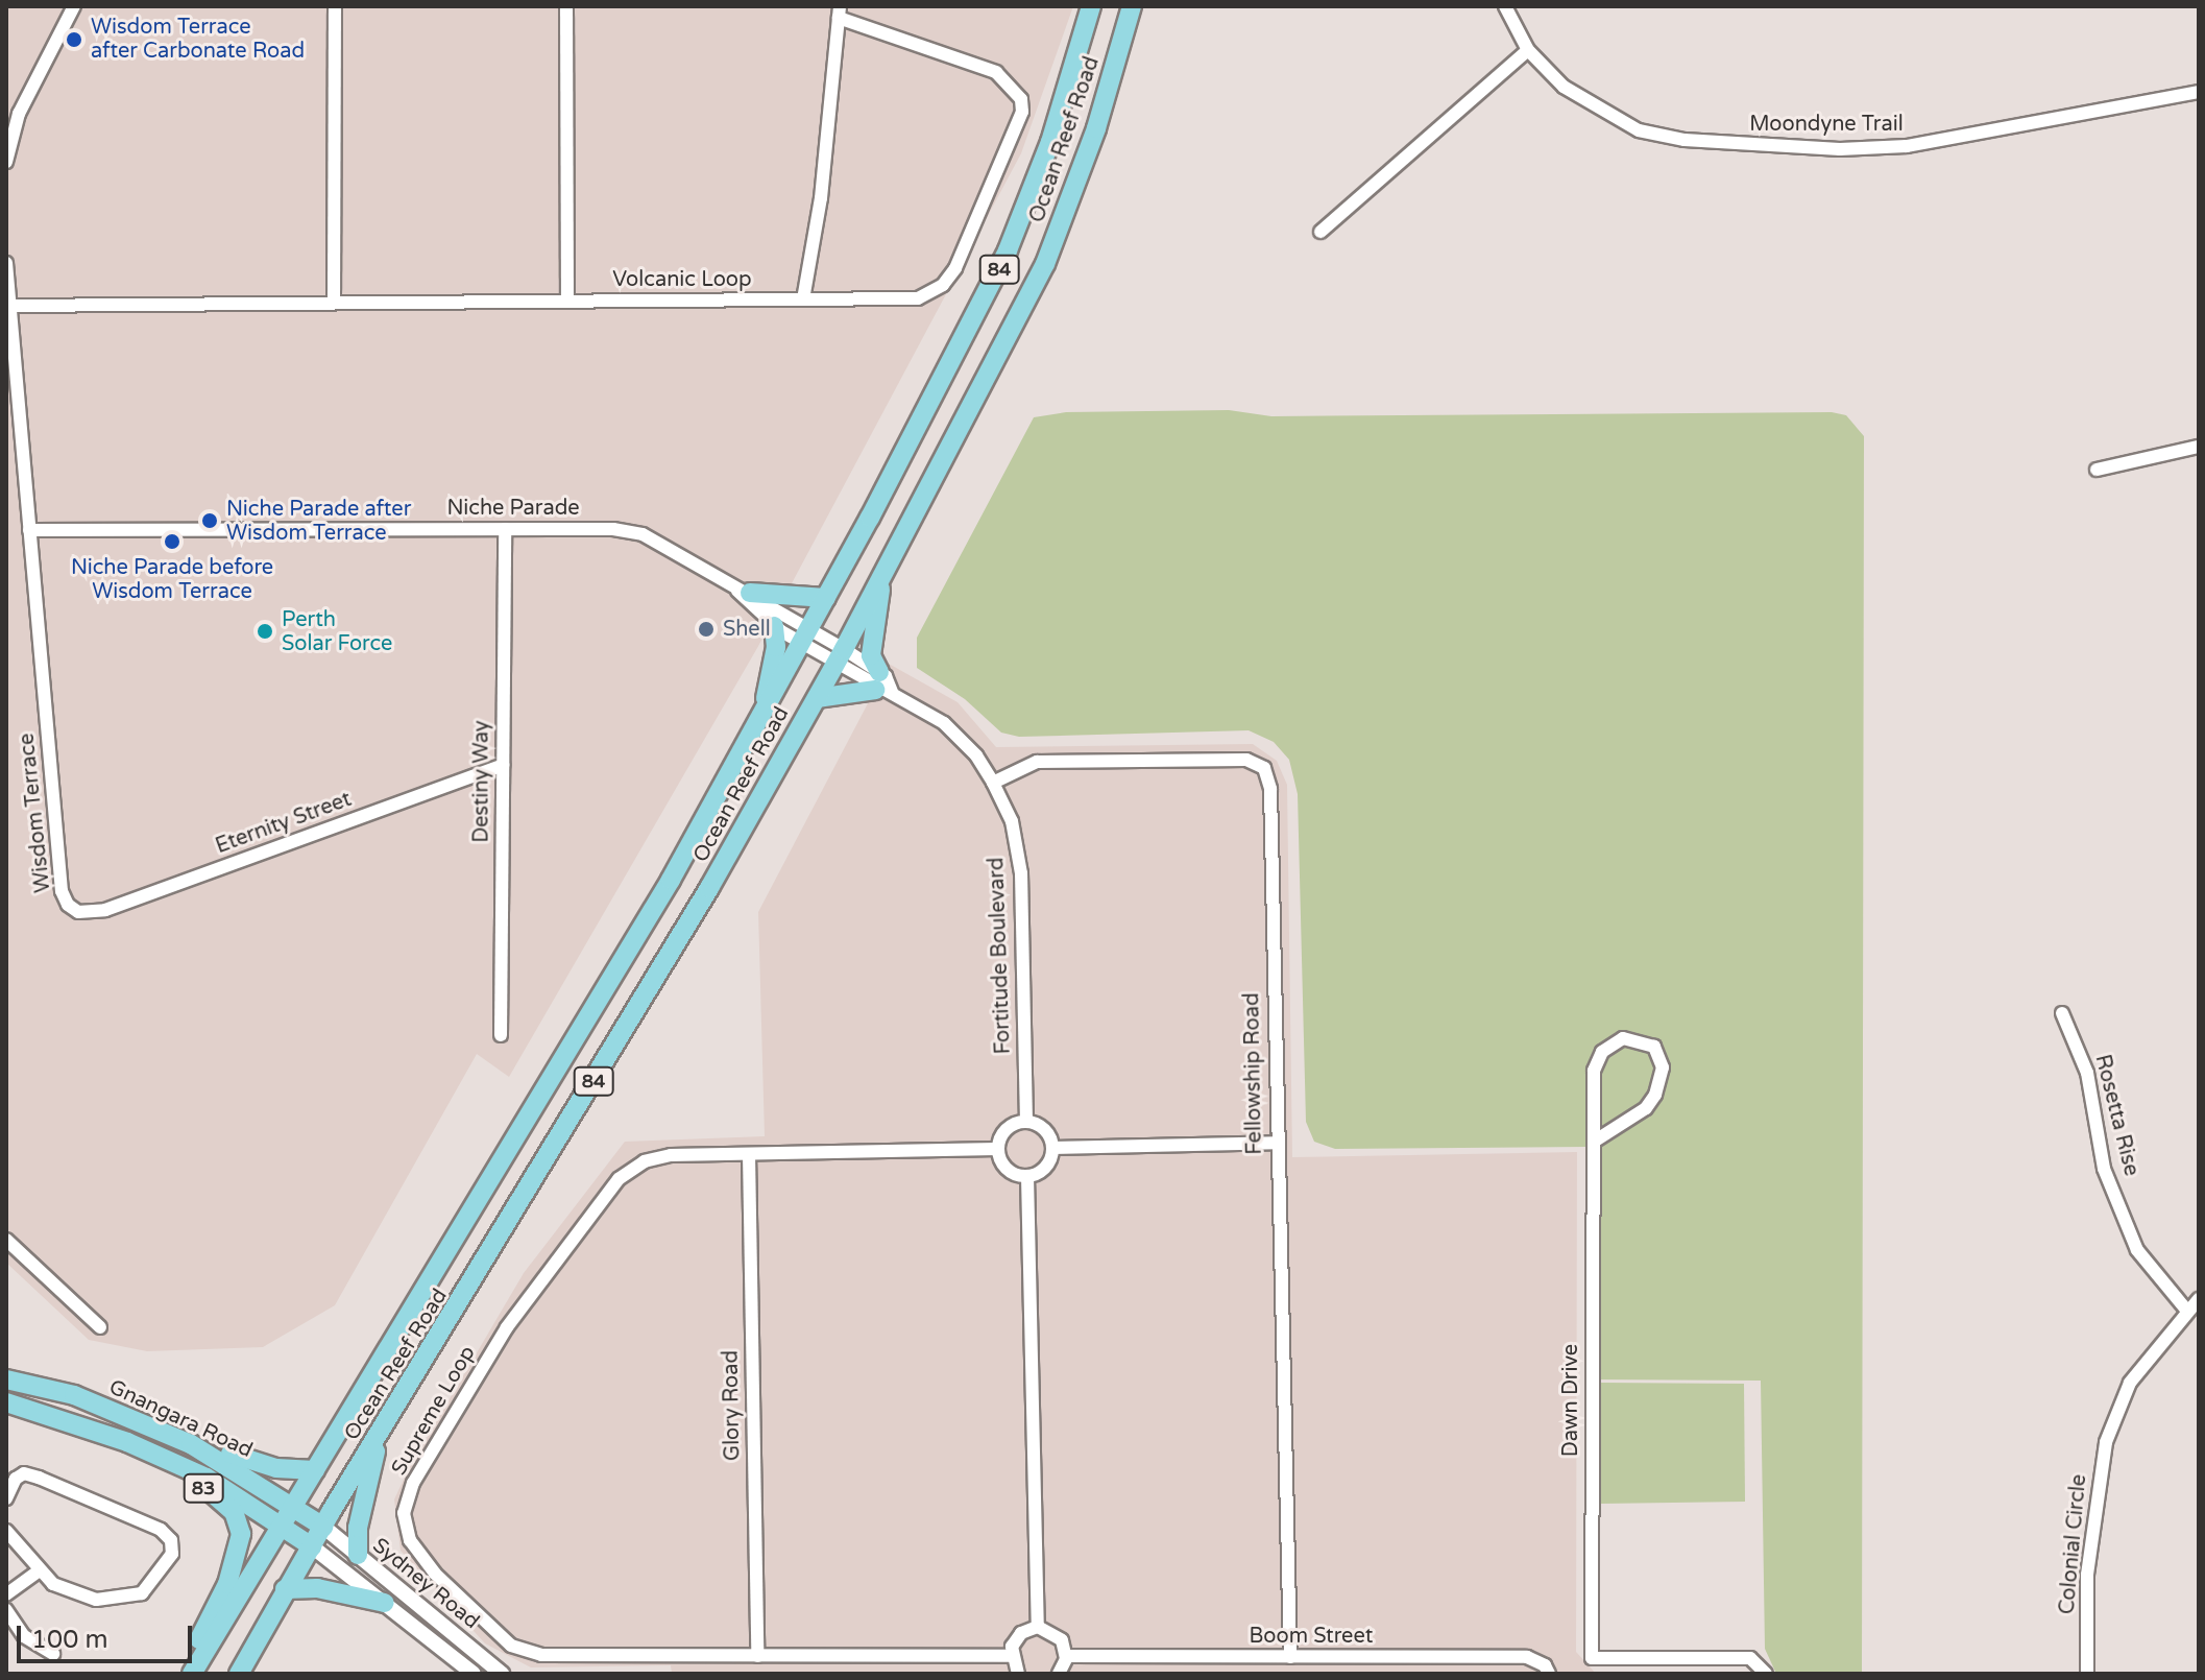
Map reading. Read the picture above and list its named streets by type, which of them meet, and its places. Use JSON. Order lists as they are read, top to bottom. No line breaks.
{"streets":{"main road":["Ocean Reef Road","84","Gnangara Road","83"],"street":["Moondyne Trail","Volcanic Loop","Niche Parade","Destiny Way","Wisdom Terrace","Eternity Street","Fortitude Boulevard","Fellowship Road","Rosetta Rise","Dawn Drive","Glory Road","Supreme Loop","Colonial Circle","Sydney Road","Boom Street"]},"crossings":[["Ocean Reef Road","84"],["Ocean Reef Road","Niche Parade"],["Ocean Reef Road","Fortitude Boulevard"],["Ocean Reef Road","Gnangara Road"],["Ocean Reef Road","Sydney Road"],["84","Gnangara Road"],["84","83"],["Volcanic Loop","Wisdom Terrace"],["Niche Parade","Destiny Way"],["Niche Parade","Wisdom Terrace"],["Niche Parade","Fortitude Boulevard"],["Destiny Way","Eternity Street"],["Wisdom Terrace","Eternity Street"],["Fortitude Boulevard","Fellowship Road"],["Fortitude Boulevard","Supreme Loop"],["Fellowship Road","Boom Street"],["Rosetta Rise","Colonial Circle"],["Glory Road","Supreme Loop"],["Gnangara Road","83"],["Gnangara Road","Sydney Road"]],"places":["Wisdom Terrace after Carbonate Road","Niche Parade after Wisdom Terrace","Niche Parade before Wisdom Terrace","Shell","Perth Solar Force"],"scale_bar":"100 m"}
